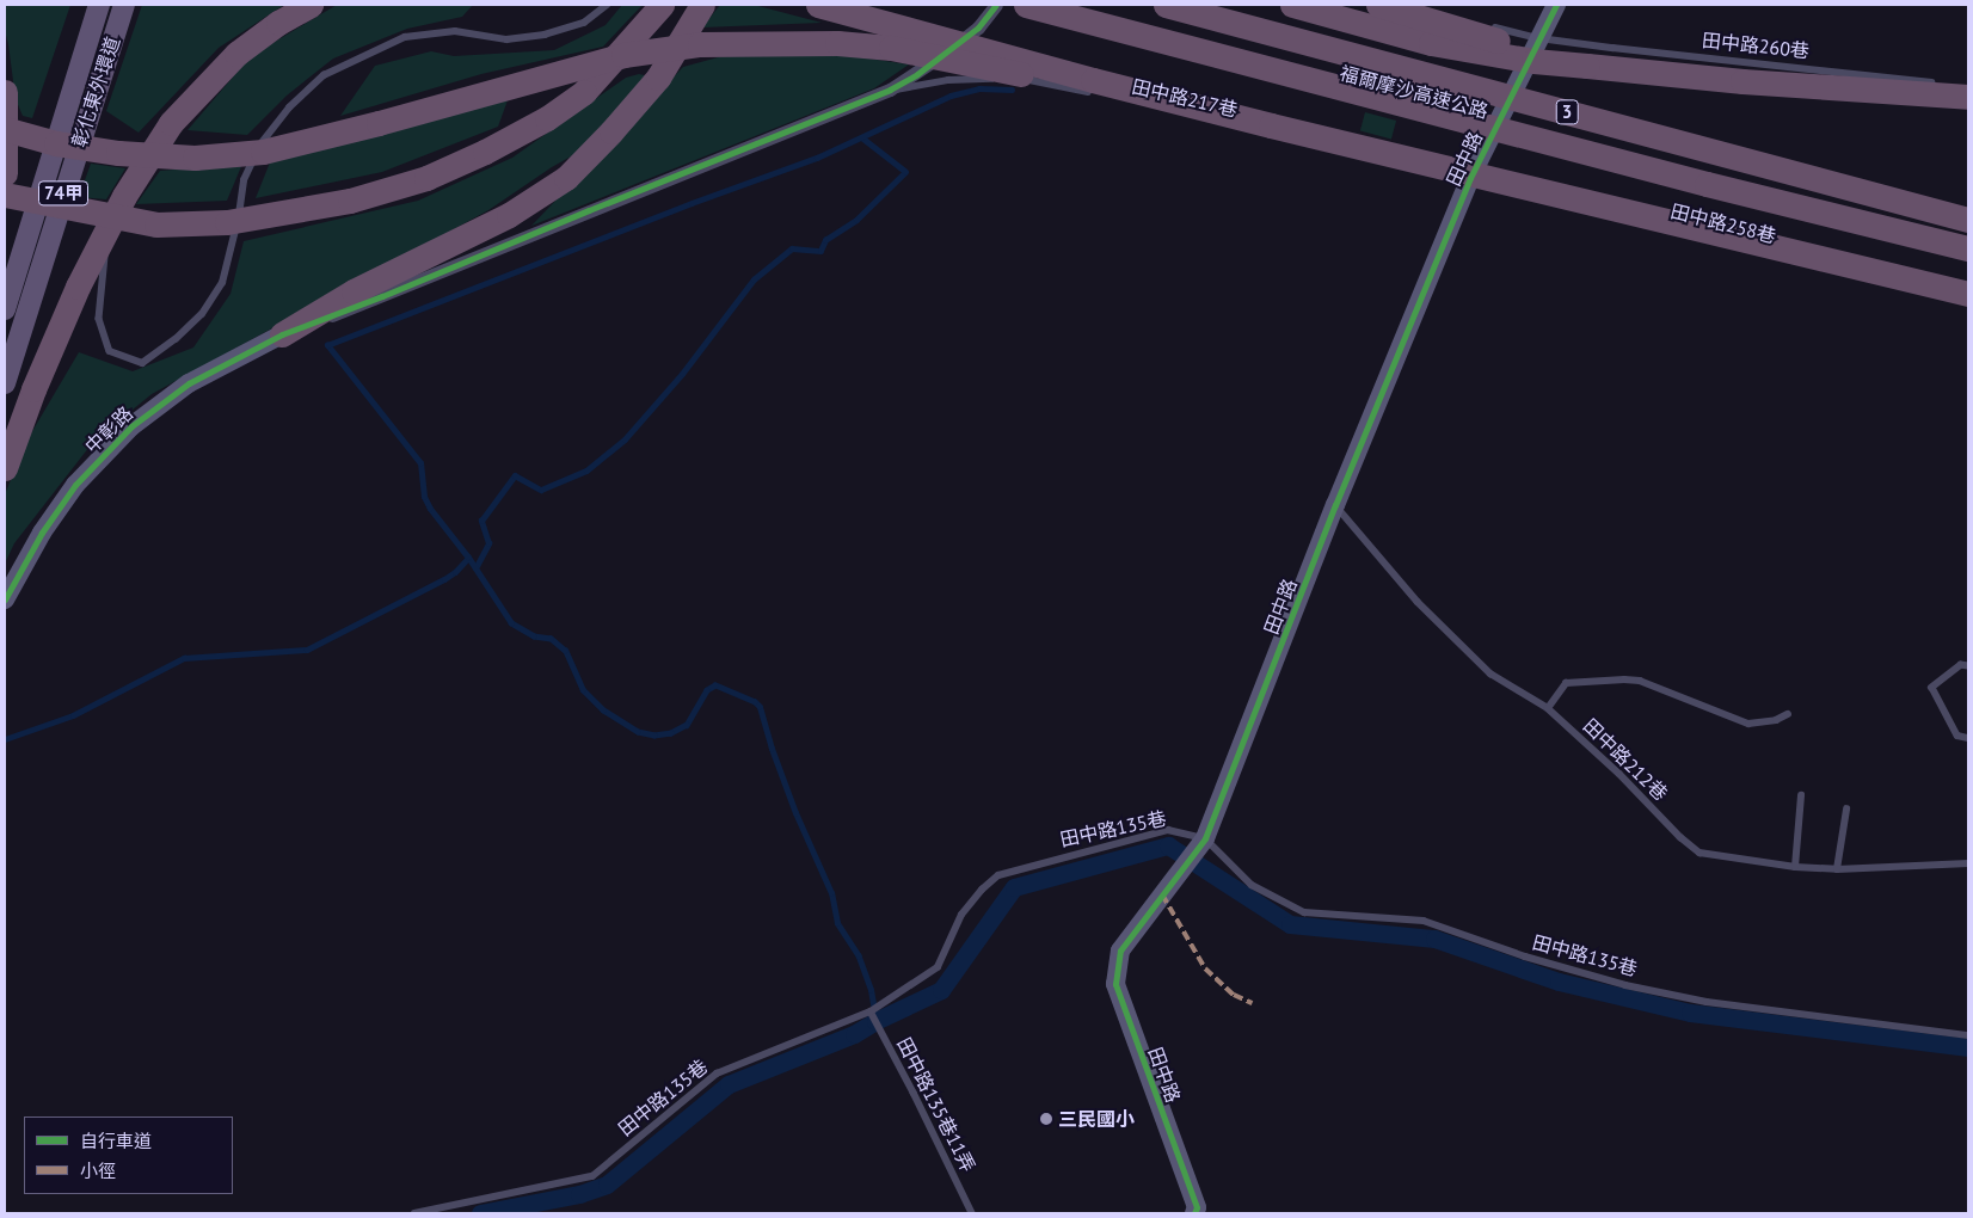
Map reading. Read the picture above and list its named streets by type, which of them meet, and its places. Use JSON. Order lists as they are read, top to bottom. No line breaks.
{"streets":{"highway":["福爾摩沙高速公路","3"],"main road":["彰化東外環道","74甲"],"street":["田中路","中彰路"],"lane":["田中路260巷","田中路217巷","田中路258巷","田中路212巷","田中路135巷","田中路135巷11弄"]},"crossings":[["田中路260巷","田中路"],["田中路217巷","田中路"],["田中路217巷","田中路258巷"],["田中路","田中路258巷"],["田中路","田中路212巷"],["田中路","田中路135巷"],["田中路135巷","田中路135巷11弄"]],"places":["三民國小"],"legend":["自行車道","小徑"]}
